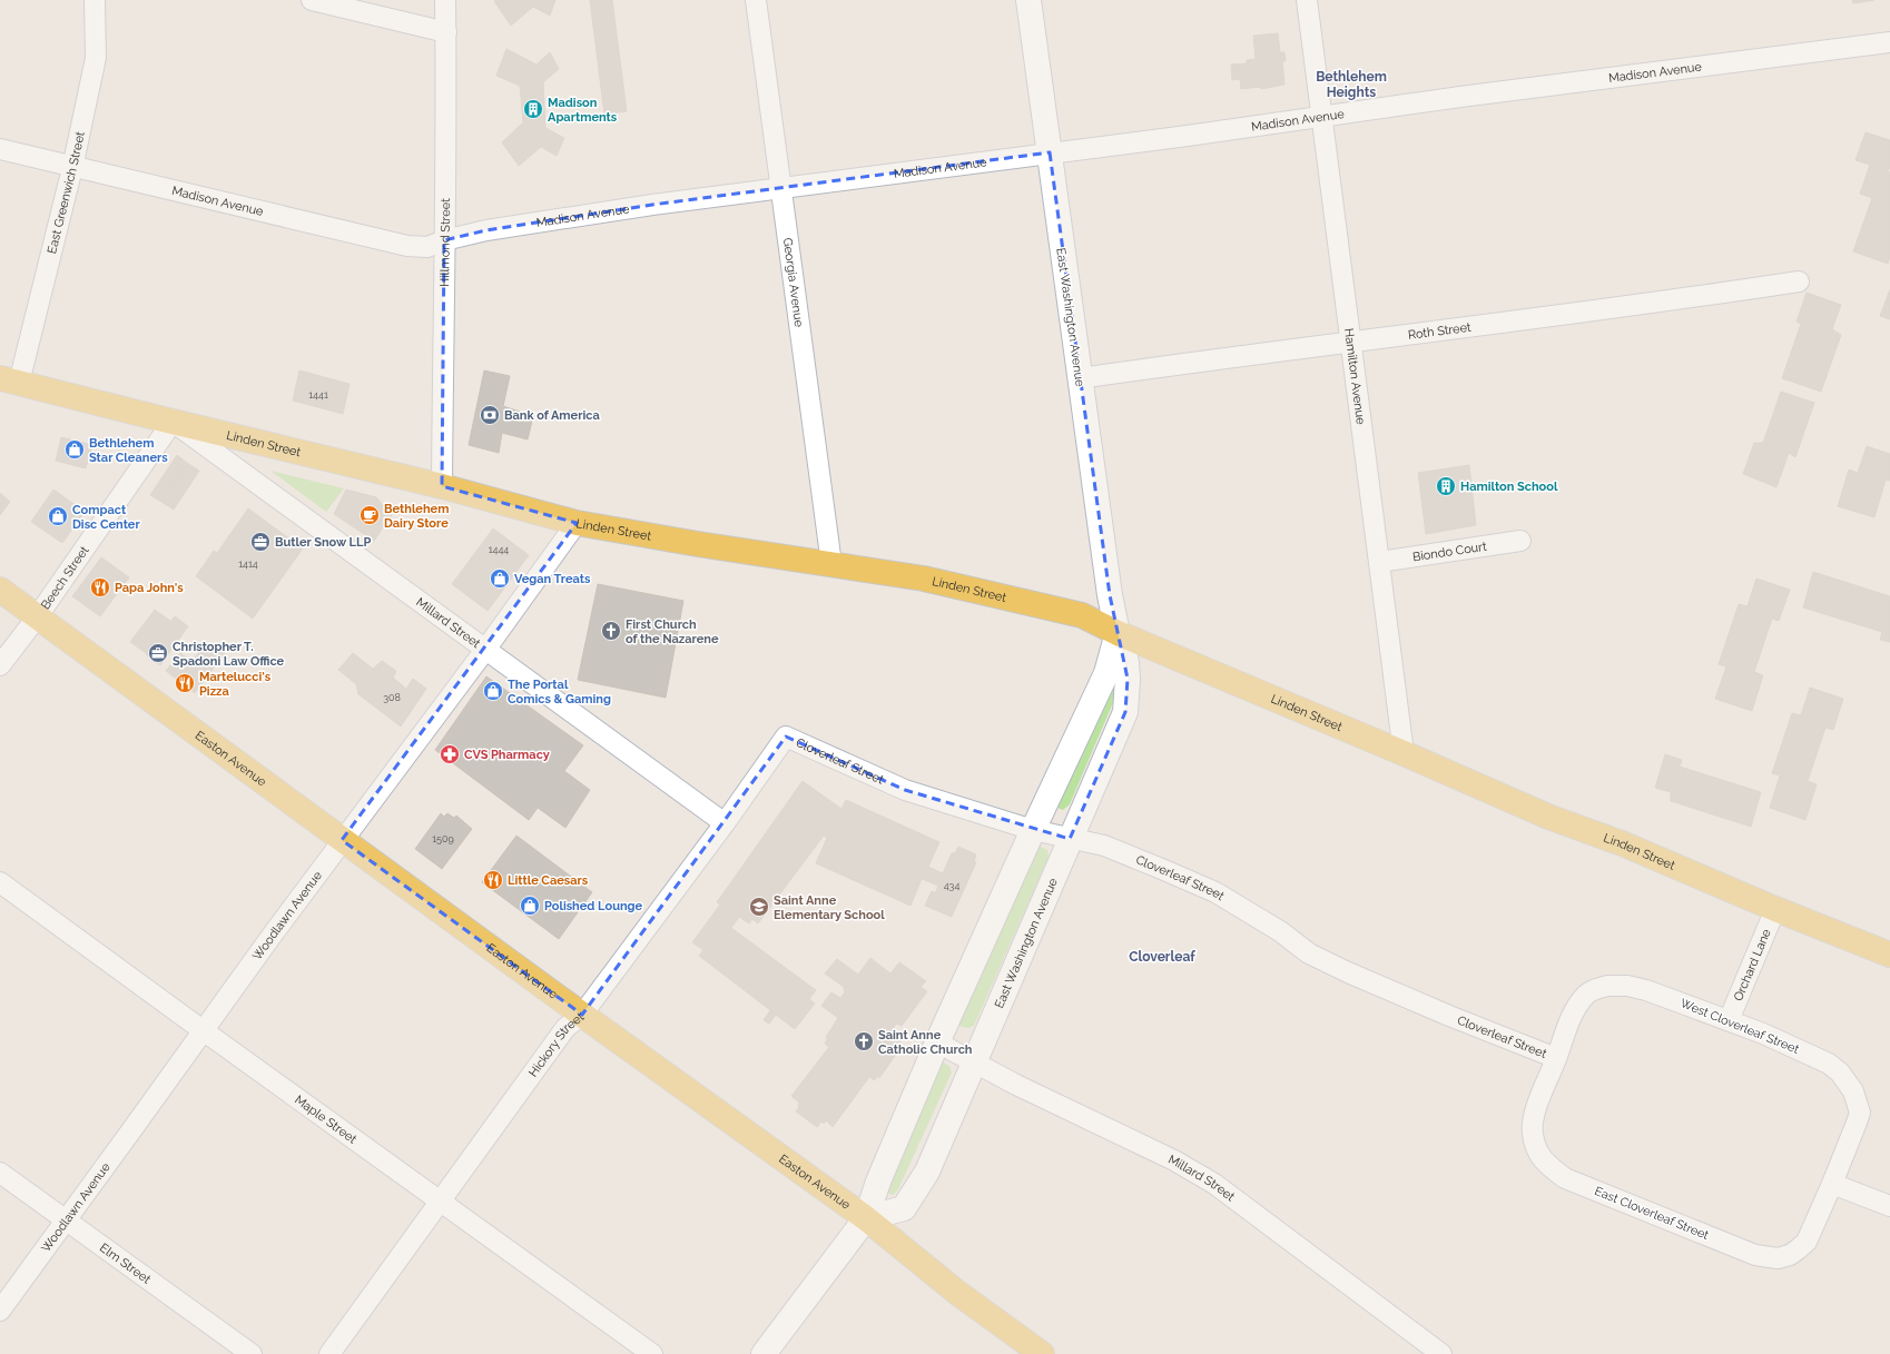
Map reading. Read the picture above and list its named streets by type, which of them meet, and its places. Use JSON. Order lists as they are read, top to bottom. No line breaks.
{"streets":{"main road":["Linden Street","Easton Avenue"],"street":["Madison Avenue","East Greenwich Street","Hillmond Street","Georgia Avenue","East Washington Avenue","Roth Street","Hamilton Avenue","Biondo Court","Beech Street","Millard Street","Cloverleaf Street","Woodlawn Avenue","Orchard Lane","West Cloverleaf Street","Hickory Street","Maple Street","East Cloverleaf Street","Elm Street"]},"crossings":[["Madison Avenue","East Greenwich Street"],["Madison Avenue","Hillmond Street"],["Madison Avenue","Georgia Avenue"],["Madison Avenue","East Washington Avenue"],["Madison Avenue","Hamilton Avenue"],["East Greenwich Street","Linden Street"],["Hillmond Street","Linden Street"],["Georgia Avenue","Linden Street"],["East Washington Avenue","Roth Street"],["East Washington Avenue","Linden Street"],["East Washington Avenue","Millard Street"],["East Washington Avenue","Easton Avenue"],["East Washington Avenue","Cloverleaf Street"],["Roth Street","Hamilton Avenue"],["Hamilton Avenue","Linden Street"],["Hamilton Avenue","Biondo Court"],["Linden Street","Beech Street"],["Linden Street","Millard Street"],["Linden Street","Woodlawn Avenue"],["Linden Street","Orchard Lane"],["Beech Street","Millard Street"],["Beech Street","Easton Avenue"],["Millard Street","Woodlawn Avenue"],["Millard Street","Hickory Street"],["Easton Avenue","Woodlawn Avenue"],["Easton Avenue","Hickory Street"],["Cloverleaf Street","West Cloverleaf Street"],["Cloverleaf Street","Hickory Street"],["Cloverleaf Street","East Cloverleaf Street"],["Woodlawn Avenue","Maple Street"],["Woodlawn Avenue","Elm Street"],["Orchard Lane","West Cloverleaf Street"],["West Cloverleaf Street","East Cloverleaf Street"],["Hickory Street","Maple Street"]],"districts":["Bethlehem Heights","Cloverleaf"],"places":{"building":["Madison Apartments","Hamilton School"],"bank":["Bank of America"],"shop":["Bethlehem Star Cleaners","Compact Disc Center","Vegan Treats","The Portal Comics & Gaming","Polished Lounge"],"cafe":["Bethlehem Dairy Store"],"office":["Butler Snow LLP","Christopher T. Spadoni Law Office"],"restaurant":["Papa John's","Martelucci's Pizza","Little Caesars"],"church":["First Church of the Nazarene","Saint Anne Catholic Church"],"pharmacy":["CVS Pharmacy"],"school or university":["Saint Anne Elementary School"]},"house_numbers":["1441","1444","1414","308","1509","434"]}
